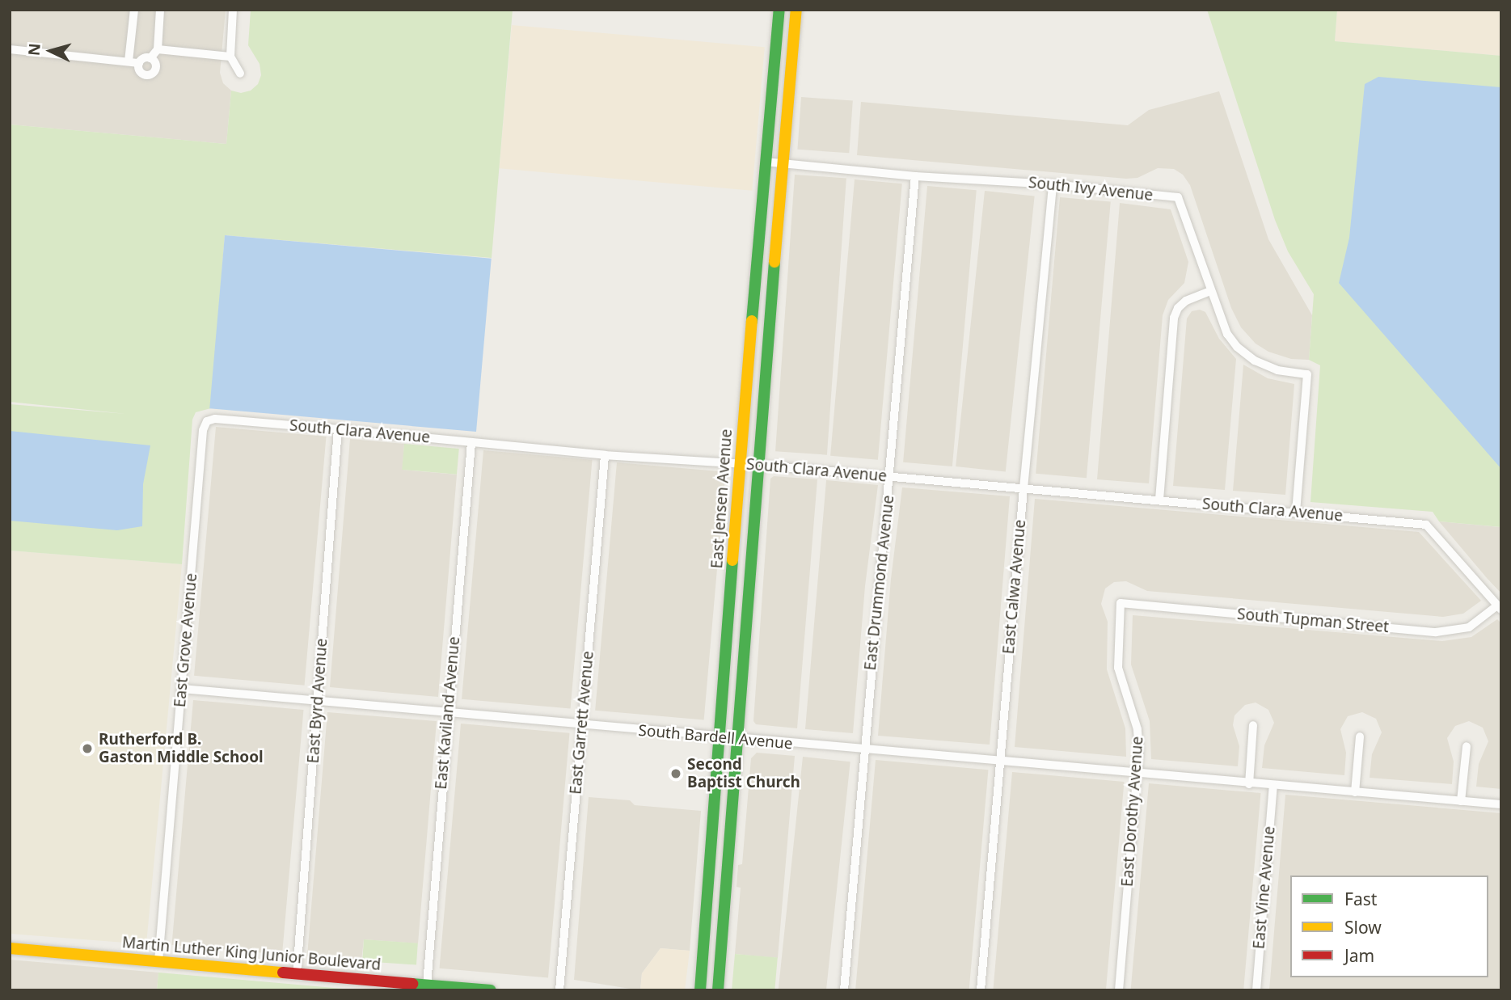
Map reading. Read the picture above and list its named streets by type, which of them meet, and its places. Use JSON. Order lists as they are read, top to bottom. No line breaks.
{"streets":{"main road":["East Jensen Avenue","Martin Luther King Junior Boulevard"],"street":["South Ivy Avenue","South Clara Avenue","East Drummond Avenue","East Calwa Avenue","South Tupman Street","East Grove Avenue","East Byrd Avenue","East Kaviland Avenue","East Garrett Avenue","South Bardell Avenue","East Dorothy Avenue","East Vine Avenue"]},"crossings":[["South Ivy Avenue","South Clara Avenue"],["South Ivy Avenue","East Jensen Avenue"],["South Ivy Avenue","East Drummond Avenue"],["South Ivy Avenue","East Calwa Avenue"],["South Clara Avenue","East Jensen Avenue"],["South Clara Avenue","East Drummond Avenue"],["South Clara Avenue","East Calwa Avenue"],["South Clara Avenue","South Tupman Street"],["South Clara Avenue","East Grove Avenue"],["South Clara Avenue","East Byrd Avenue"],["South Clara Avenue","East Kaviland Avenue"],["South Clara Avenue","East Garrett Avenue"],["East Jensen Avenue","South Bardell Avenue"],["East Drummond Avenue","South Bardell Avenue"],["East Calwa Avenue","South Bardell Avenue"],["South Tupman Street","East Dorothy Avenue"],["East Grove Avenue","South Bardell Avenue"],["East Grove Avenue","Martin Luther King Junior Boulevard"],["East Byrd Avenue","South Bardell Avenue"],["East Byrd Avenue","Martin Luther King Junior Boulevard"],["East Kaviland Avenue","South Bardell Avenue"],["East Kaviland Avenue","Martin Luther King Junior Boulevard"],["East Garrett Avenue","South Bardell Avenue"],["South Bardell Avenue","East Dorothy Avenue"],["South Bardell Avenue","East Vine Avenue"]],"places":["Rutherford B. Gaston Middle School","Second Baptist Church"],"legend":["Fast","Slow","Jam"],"north":"left"}
